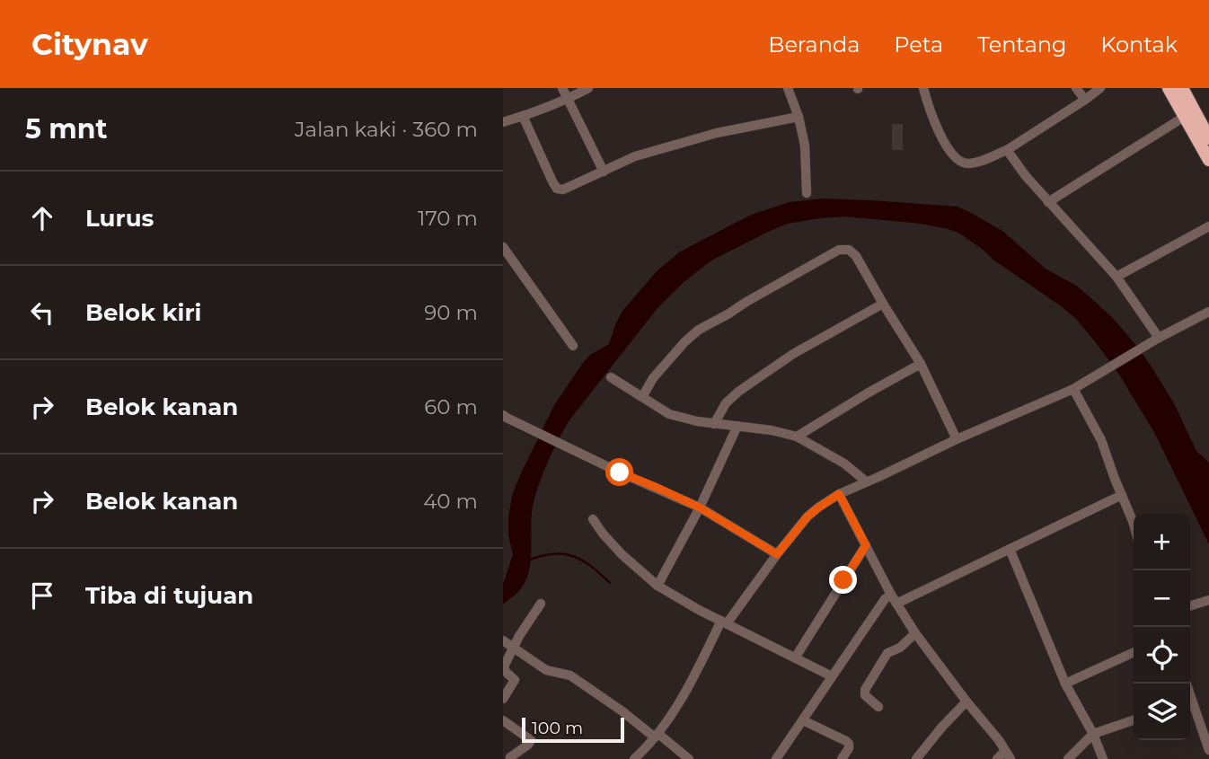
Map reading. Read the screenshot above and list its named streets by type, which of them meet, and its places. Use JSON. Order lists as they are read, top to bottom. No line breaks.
{"scale_bar":"100 m","page":{"header":"Citynav","nav":["Beranda","Peta","Tentang","Kontak"],"heading":["5 mnt","Jalan kaki · 360 m"],"list":[["Lurus","170 m"],["Belok kiri","90 m"],["Belok kanan","60 m"],["Belok kanan","40 m"],"Tiba di tujuan"],"map_buttons":["+","−"],"scale":"100 m"}}
